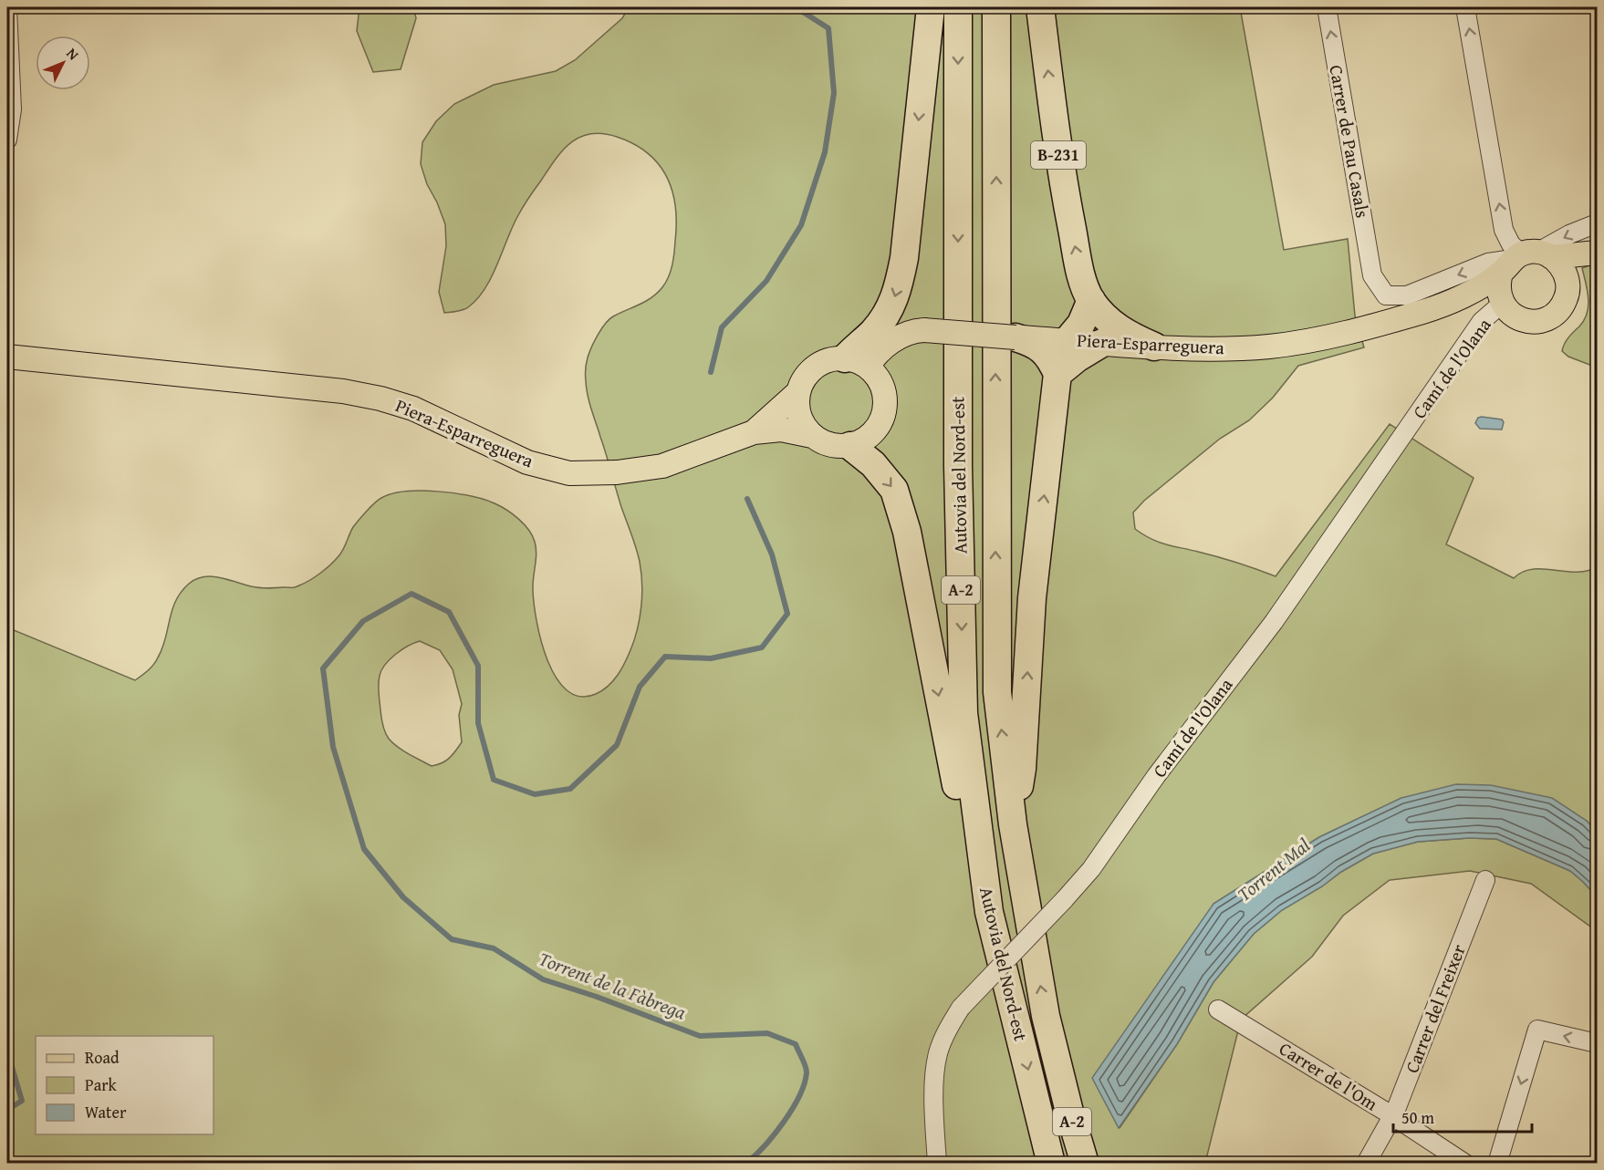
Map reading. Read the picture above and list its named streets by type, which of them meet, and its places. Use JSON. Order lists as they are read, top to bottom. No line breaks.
{"streets":{"highway":["B-231","Autovia del Nord-est","A-2"],"main road":["Piera-Esparreguera"],"street":["Carrer de Pau Casals","Camí de l'Olana","Carrer del Freixer","Carrer de l'Om"]},"crossings":[["Carrer de Pau Casals","Piera-Esparreguera"],["Carrer de Pau Casals","Camí de l'Olana"],["B-231","Piera-Esparreguera"],["Piera-Esparreguera","Camí de l'Olana"],["Carrer del Freixer","Carrer de l'Om"]],"water":["Torrent Mal","Torrent de la Fàbrega"],"legend":["Road","Park","Water"],"scale_bar":"50 m","north":"top right"}
